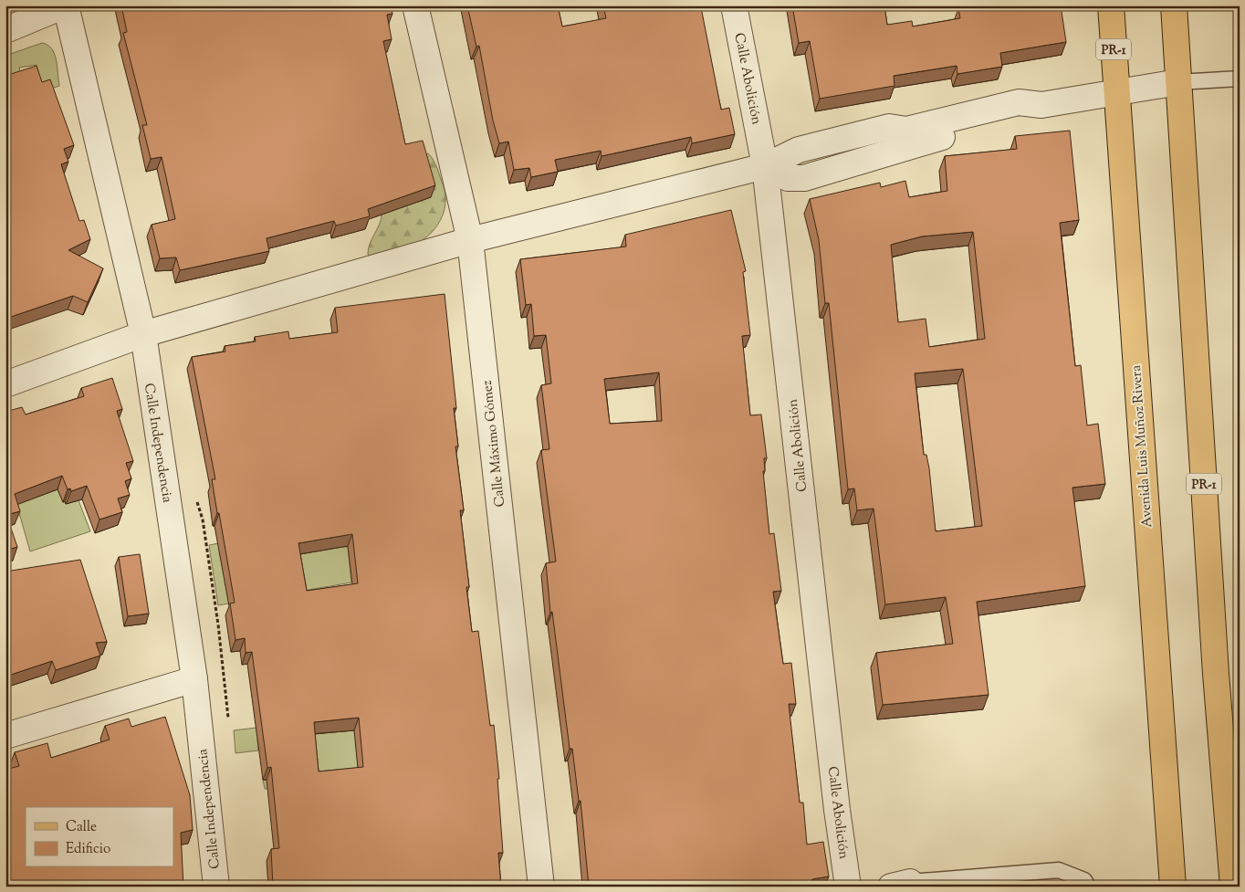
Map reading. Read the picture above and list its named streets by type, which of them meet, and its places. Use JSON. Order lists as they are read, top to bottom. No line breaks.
{"streets":{"main road":["PR-1","Avenida Luis Muñoz Rivera"],"street":["Calle Abolición","Calle Independencia","Calle Máximo Gómez"]},"legend":["Calle","Edificio"]}
